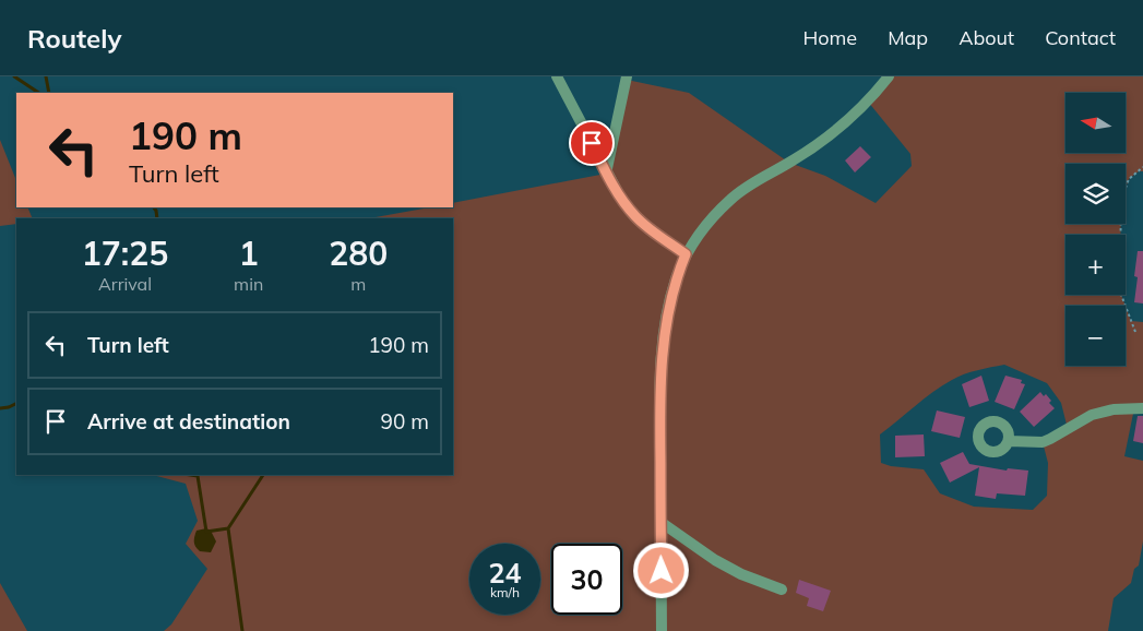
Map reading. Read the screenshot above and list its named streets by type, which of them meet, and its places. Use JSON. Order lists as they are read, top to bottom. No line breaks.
{"north":"left","page":{"header":"Routely","nav":["Home","Map","About","Contact"],"map_buttons":["+","−"],"turn":["190 m","Turn left"],"eta":["17:25","Arrival","1","min","280","m"],"list":[{"name":"Turn left","value":"190 m"},{"name":"Arrive at destination","value":"90 m"}],"speed":"24 km/h","limit":"30"}}
